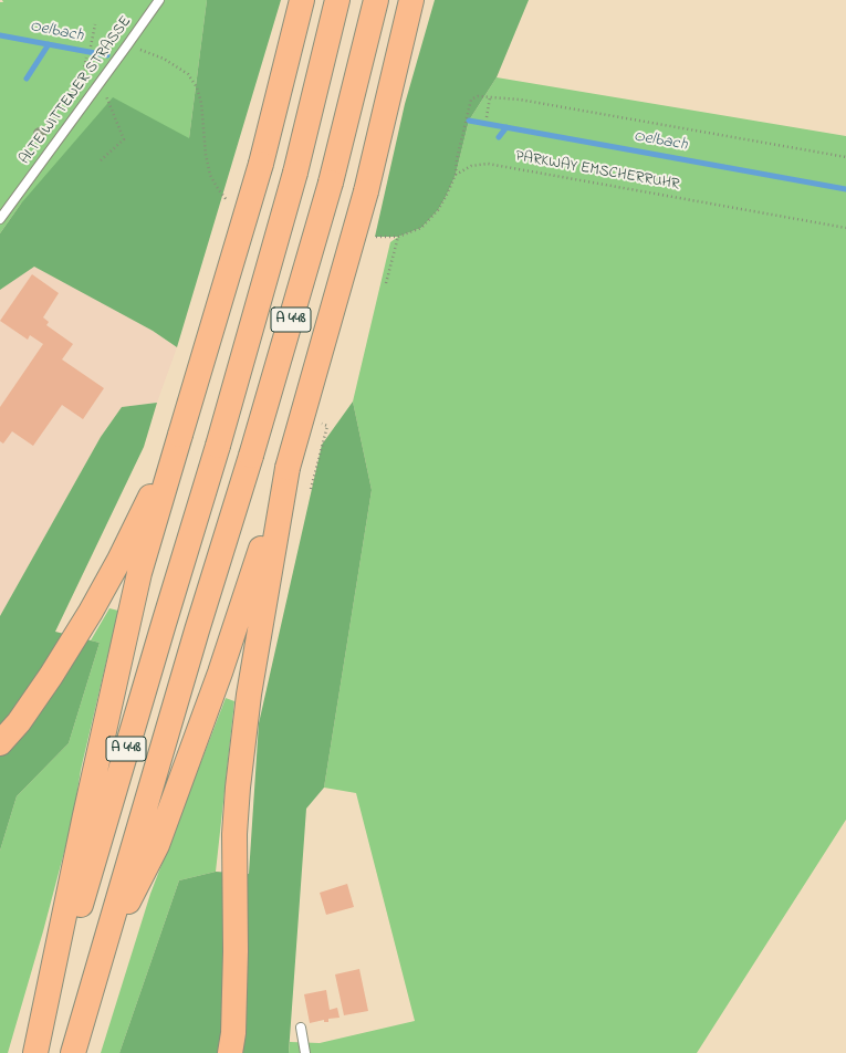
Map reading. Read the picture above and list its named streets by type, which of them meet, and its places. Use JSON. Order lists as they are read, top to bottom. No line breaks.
{"streets":{"highway":["A 448"],"lane":["ALTE WITTENER STRASSE"],"path":["PARKWAY EMSCHERRUHR"]},"water":["Oelbach"]}
